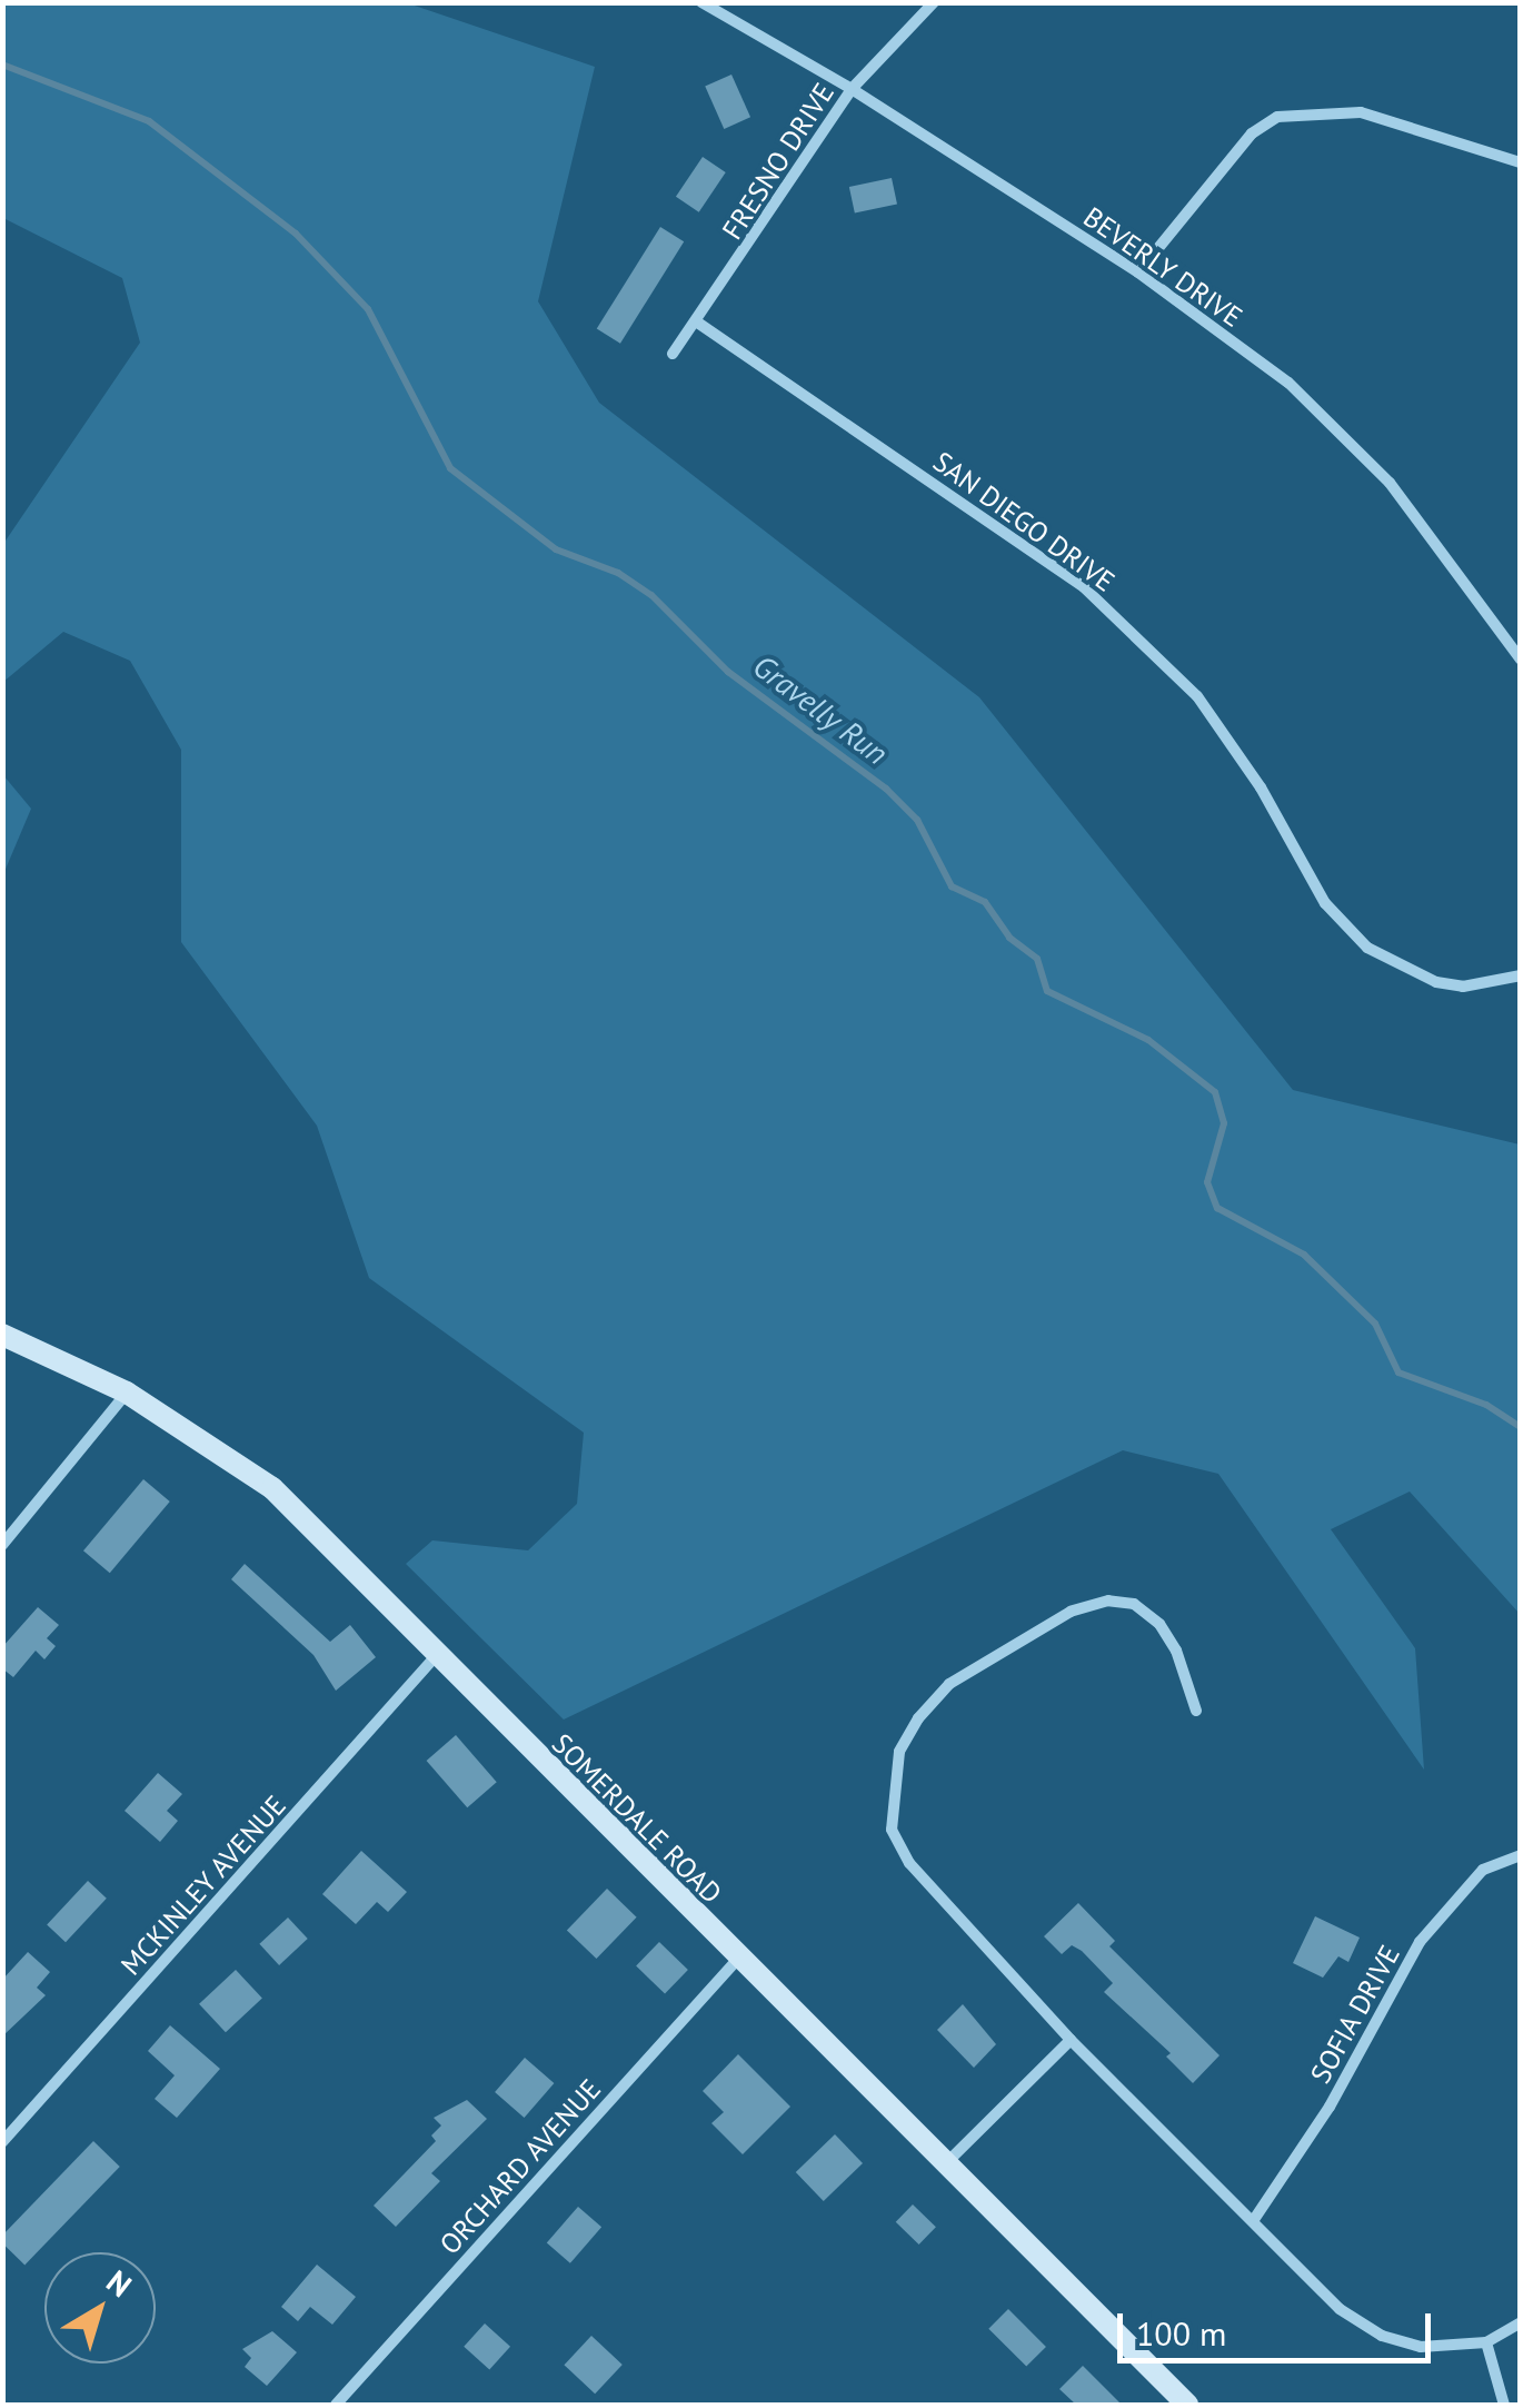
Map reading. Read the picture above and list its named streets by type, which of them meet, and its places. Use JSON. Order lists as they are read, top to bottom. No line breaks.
{"streets":{"main road":["SOMERDALE ROAD"],"street":["FRESNO DRIVE","BEVERLY DRIVE","SAN DIEGO DRIVE","MCKINLEY AVENUE","SOFIA DRIVE","ORCHARD AVENUE"]},"crossings":[["FRESNO DRIVE","BEVERLY DRIVE"],["FRESNO DRIVE","SAN DIEGO DRIVE"],["SOMERDALE ROAD","MCKINLEY AVENUE"],["SOMERDALE ROAD","ORCHARD AVENUE"]],"water":["Gravelly Run"],"scale_bar":"100 m","north":"top right"}
